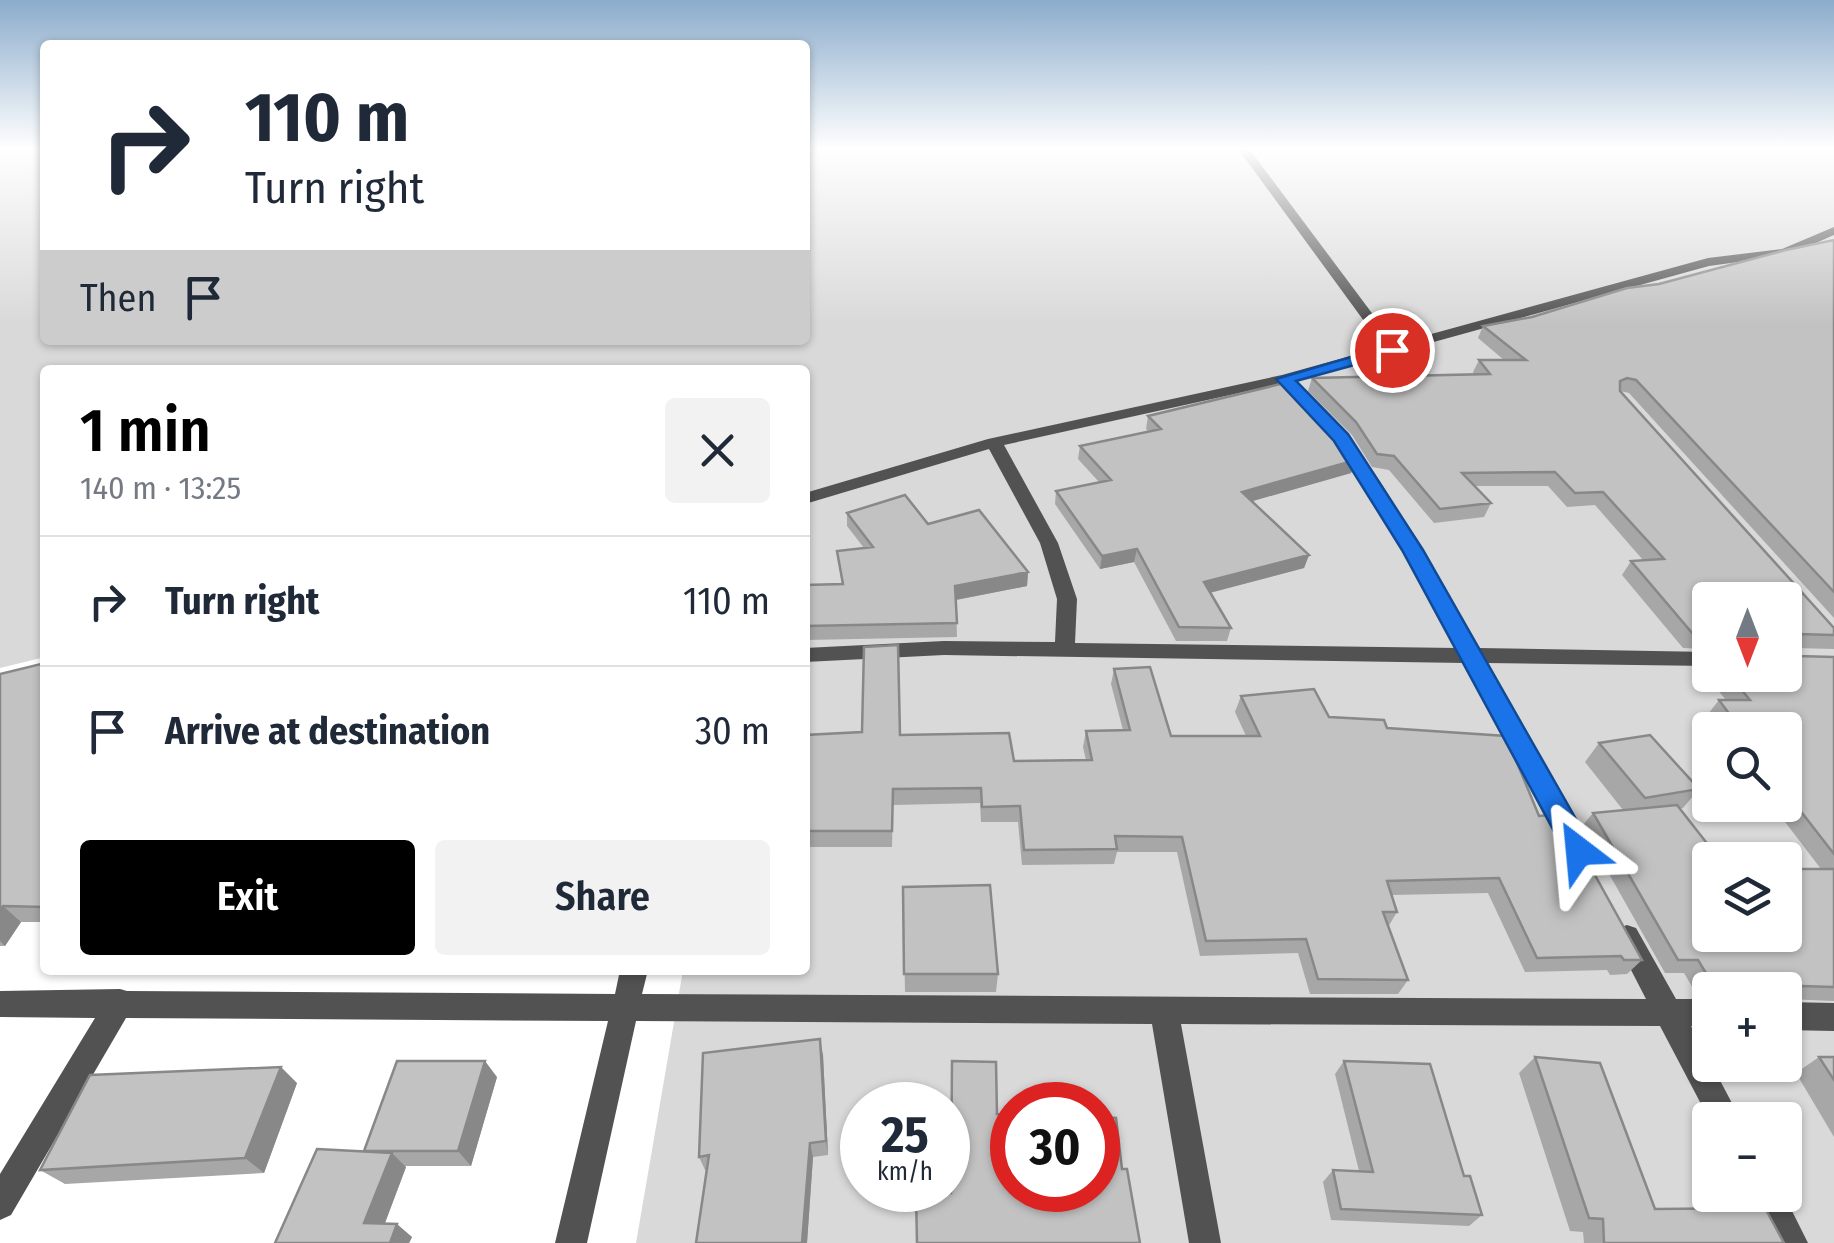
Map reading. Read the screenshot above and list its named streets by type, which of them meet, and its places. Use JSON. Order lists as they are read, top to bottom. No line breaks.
{"north":"bottom","page":{"turn":["110 m","Turn right"],"then":"Then","heading":["1 min","140 m · 13:25"],"list":[{"name":"Turn right","value":"110 m"},{"name":"Arrive at destination","value":"30 m"}],"map_buttons":["+","−"],"buttons":["Exit","Share"],"speed":"25 km/h","limit":"30"}}
